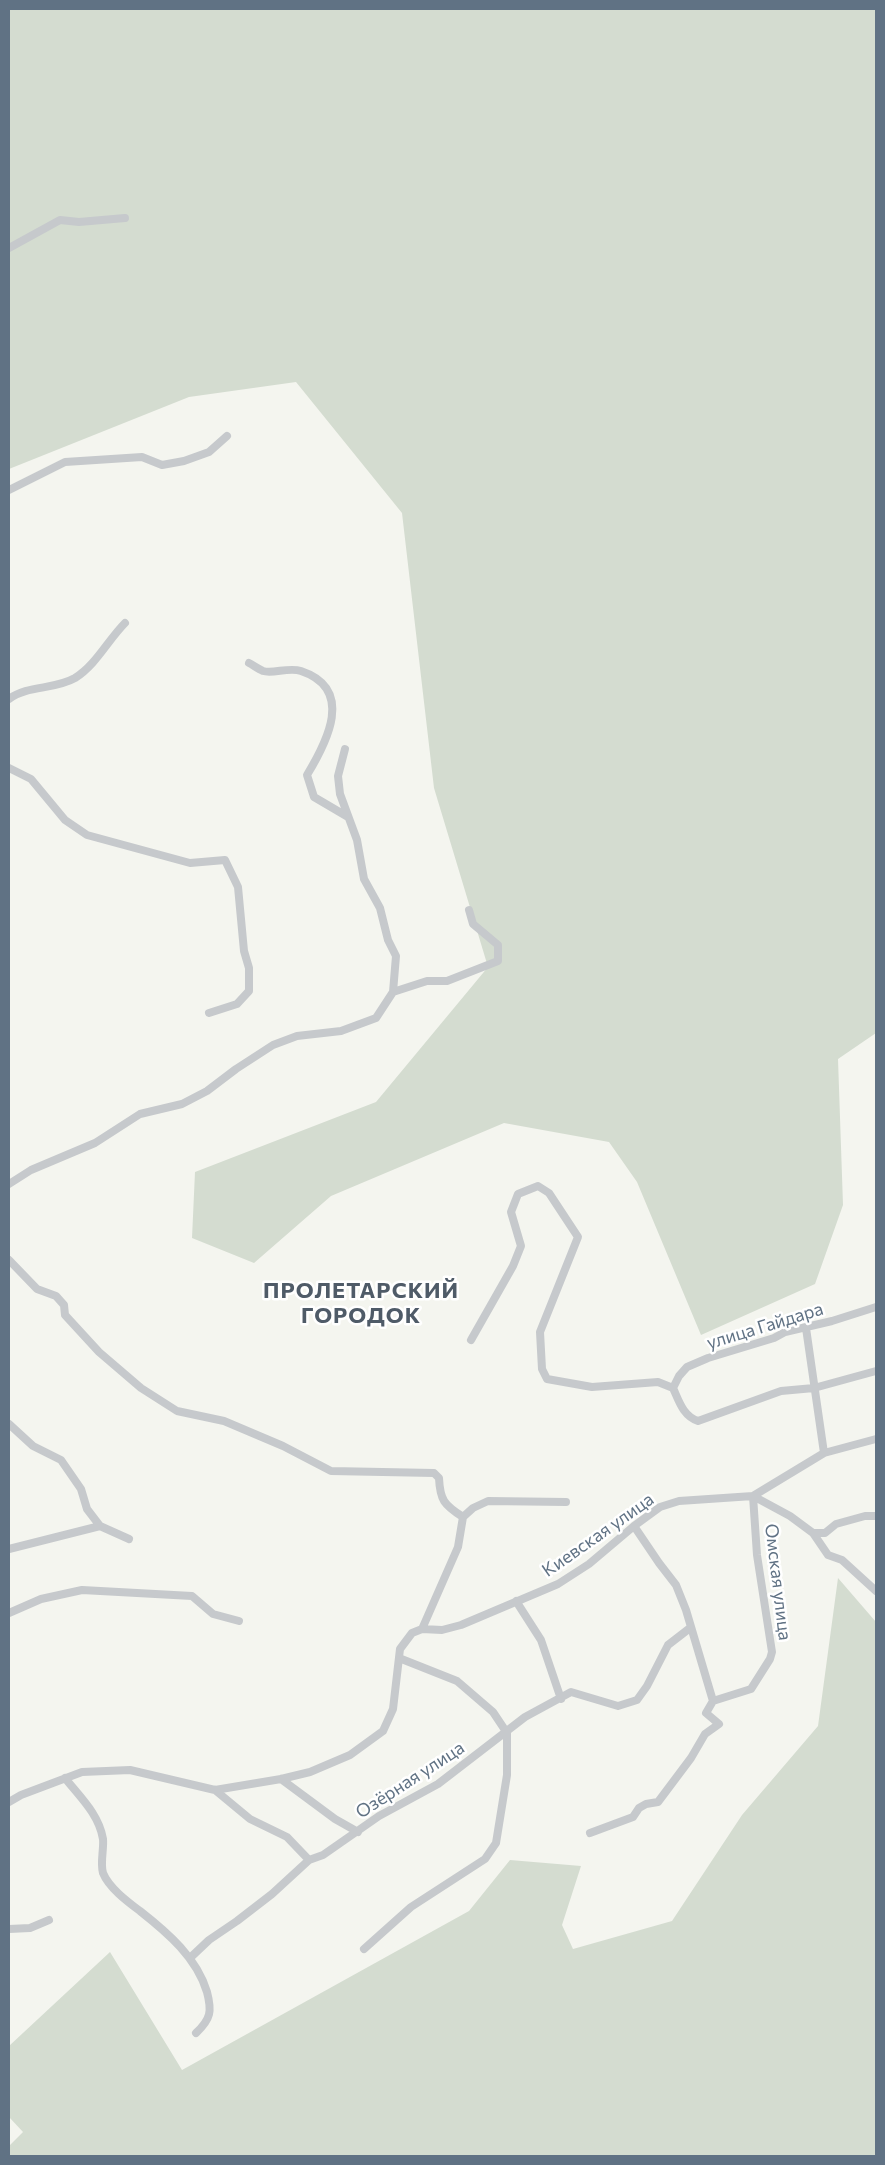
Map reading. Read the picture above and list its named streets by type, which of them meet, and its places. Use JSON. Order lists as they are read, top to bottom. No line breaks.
{"streets":{"street":["улица Гайдара","Киевская улица","Омская улица","Озёрная улица"]},"crossings":[["Киевская улица","Омская улица"]],"districts":["ПРОЛЕТАРСКИЙ ГОРОДОК"]}
